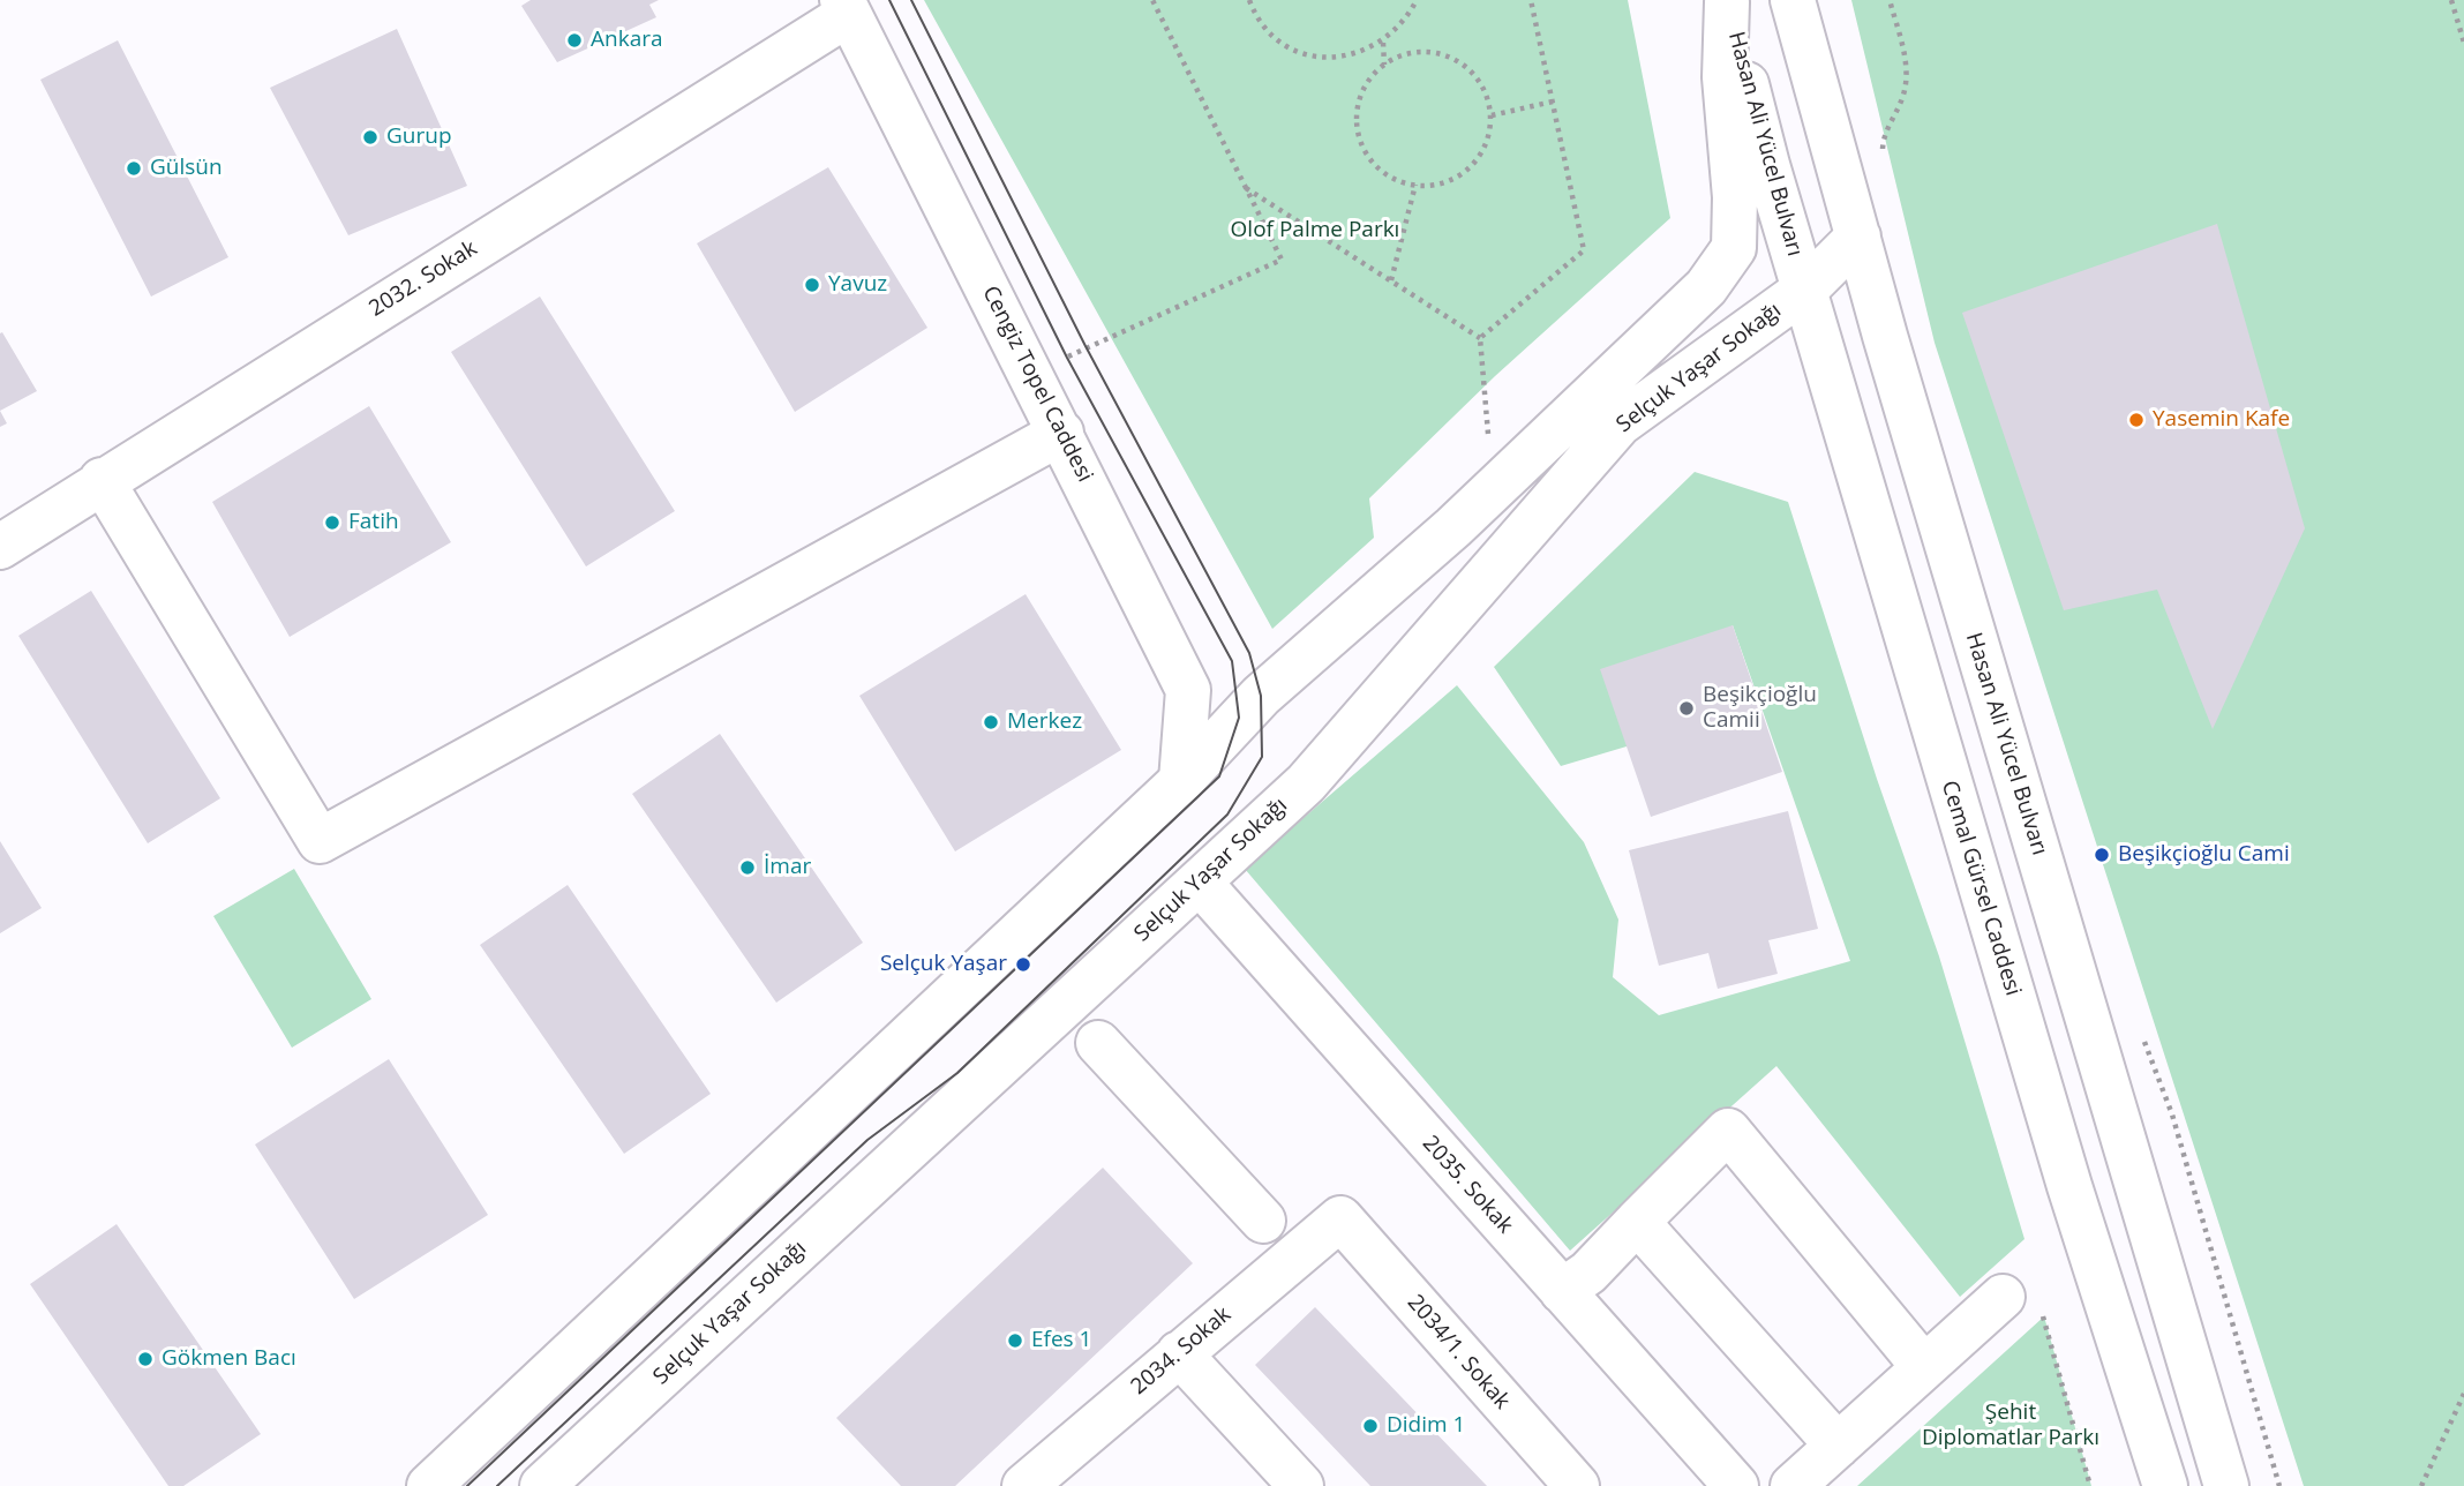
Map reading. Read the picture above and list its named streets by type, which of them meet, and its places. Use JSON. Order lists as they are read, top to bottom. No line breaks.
{"streets":{"main road":["Hasan Ali Yücel Bulvarı","2032. Sokak","Selçuk Yaşar Sokağı","Cengiz Topel Caddesi","Cemal Gürsel Caddesi","2035. Sokak","2034. Sokak","2034/1. Sokak"]},"crossings":[["Hasan Ali Yücel Bulvarı","Selçuk Yaşar Sokağı"],["Hasan Ali Yücel Bulvarı","Cemal Gürsel Caddesi"],["2032. Sokak","Cengiz Topel Caddesi"],["Selçuk Yaşar Sokağı","Cemal Gürsel Caddesi"],["Selçuk Yaşar Sokağı","2035. Sokak"],["2034. Sokak","2034/1. Sokak"]],"parks":["Olof Palme Parkı","Şehit Diplomatlar Parkı"],"places":["Ankara","Gurup","Gülsün","Yavuz","Yasemin Kafe","Fatih","Beşikçioğlu Camii","Merkez","Beşikçioğlu Cami","İmar","Selçuk Yaşar","Efes 1","Gökmen Bacı","Didim 1"]}
